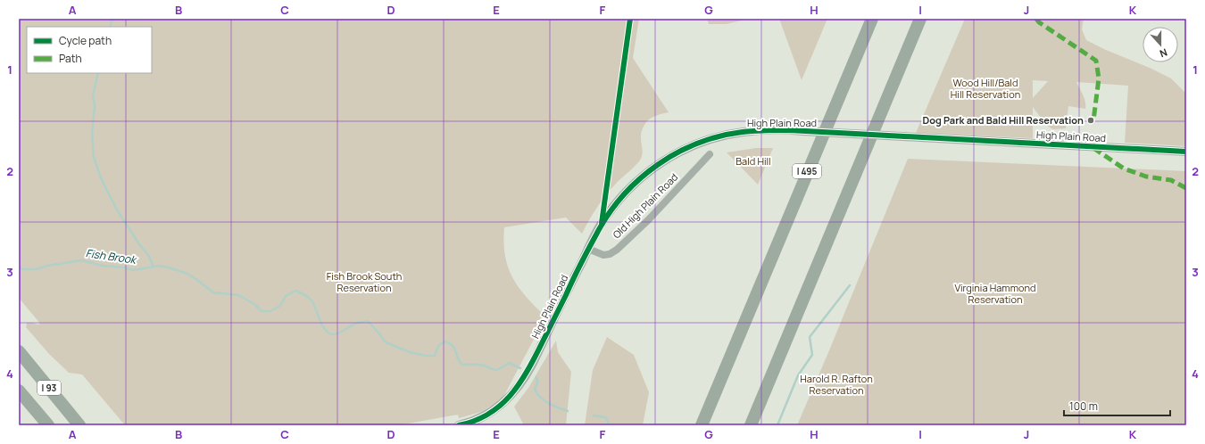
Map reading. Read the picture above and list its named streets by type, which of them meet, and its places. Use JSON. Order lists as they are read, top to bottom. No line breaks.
{"streets":{"highway":["I 495","I 93"],"street":["High Plain Road","Old High Plain Road"]},"crossings":[["High Plain Road","Old High Plain Road"]],"water":["Fish Brook"],"parks":["Wood Hill/Bald Hill Reservation","Bald Hill","Fish Brook South Reservation","Virginia Hammond Reservation","Harold R. Rafton Reservation"],"places":["Dog Park and Bald Hill Reservation"],"legend":["Cycle path","Path"],"scale_bar":"100 m","north":"bottom","grid":{"columns":["A","B","C","D","E","F","G","H","I","J","K"],"rows":["1","2","3","4"]}}
